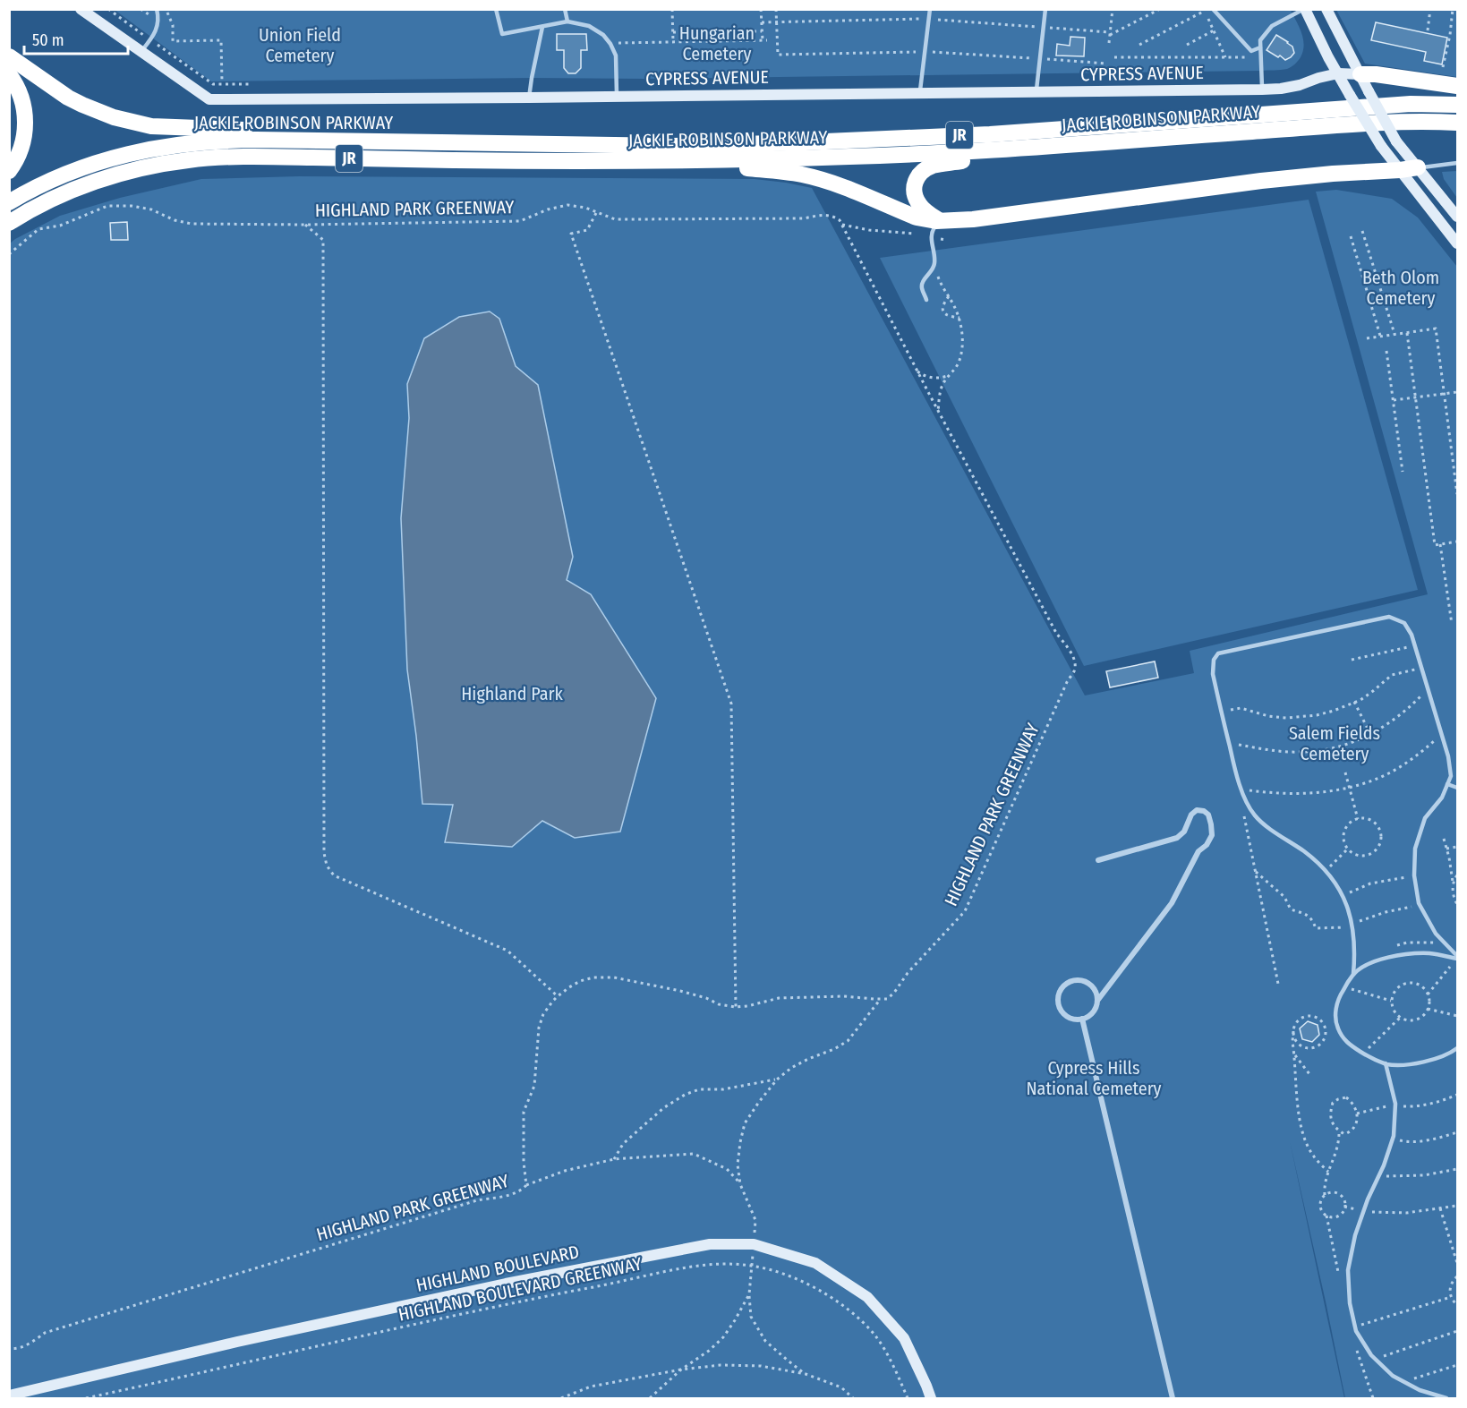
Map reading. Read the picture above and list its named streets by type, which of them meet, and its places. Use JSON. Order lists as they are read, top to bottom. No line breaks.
{"streets":{"highway":["JACKIE ROBINSON PARKWAY","JR"],"street":["CYPRESS AVENUE","HIGHLAND BOULEVARD"],"path":["HIGHLAND PARK GREENWAY","HIGHLAND BOULEVARD GREENWAY"]},"parks":["Hungarian Cemetery","Union Field Cemetery","Beth Olom Cemetery","Highland Park","Salem Fields Cemetery","Cypress Hills National Cemetery"],"scale_bar":"50 m"}
